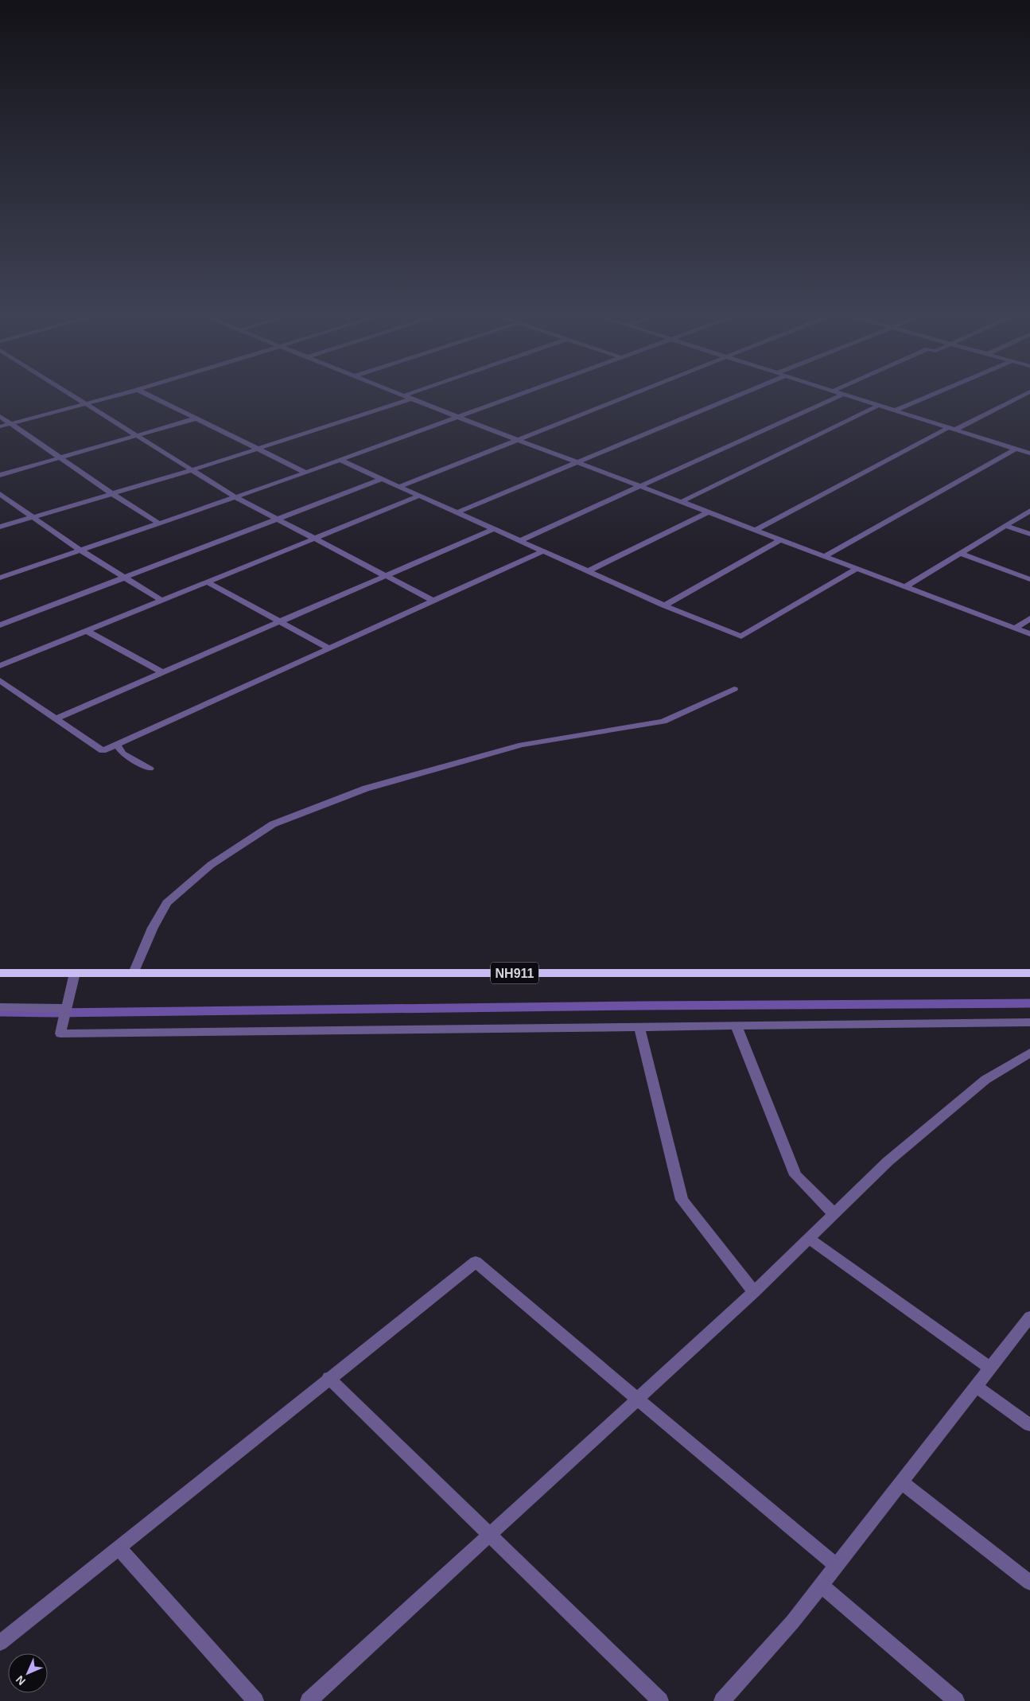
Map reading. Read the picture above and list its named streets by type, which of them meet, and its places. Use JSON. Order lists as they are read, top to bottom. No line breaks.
{"streets":{"highway":["NH911"]},"north":"bottom left"}
